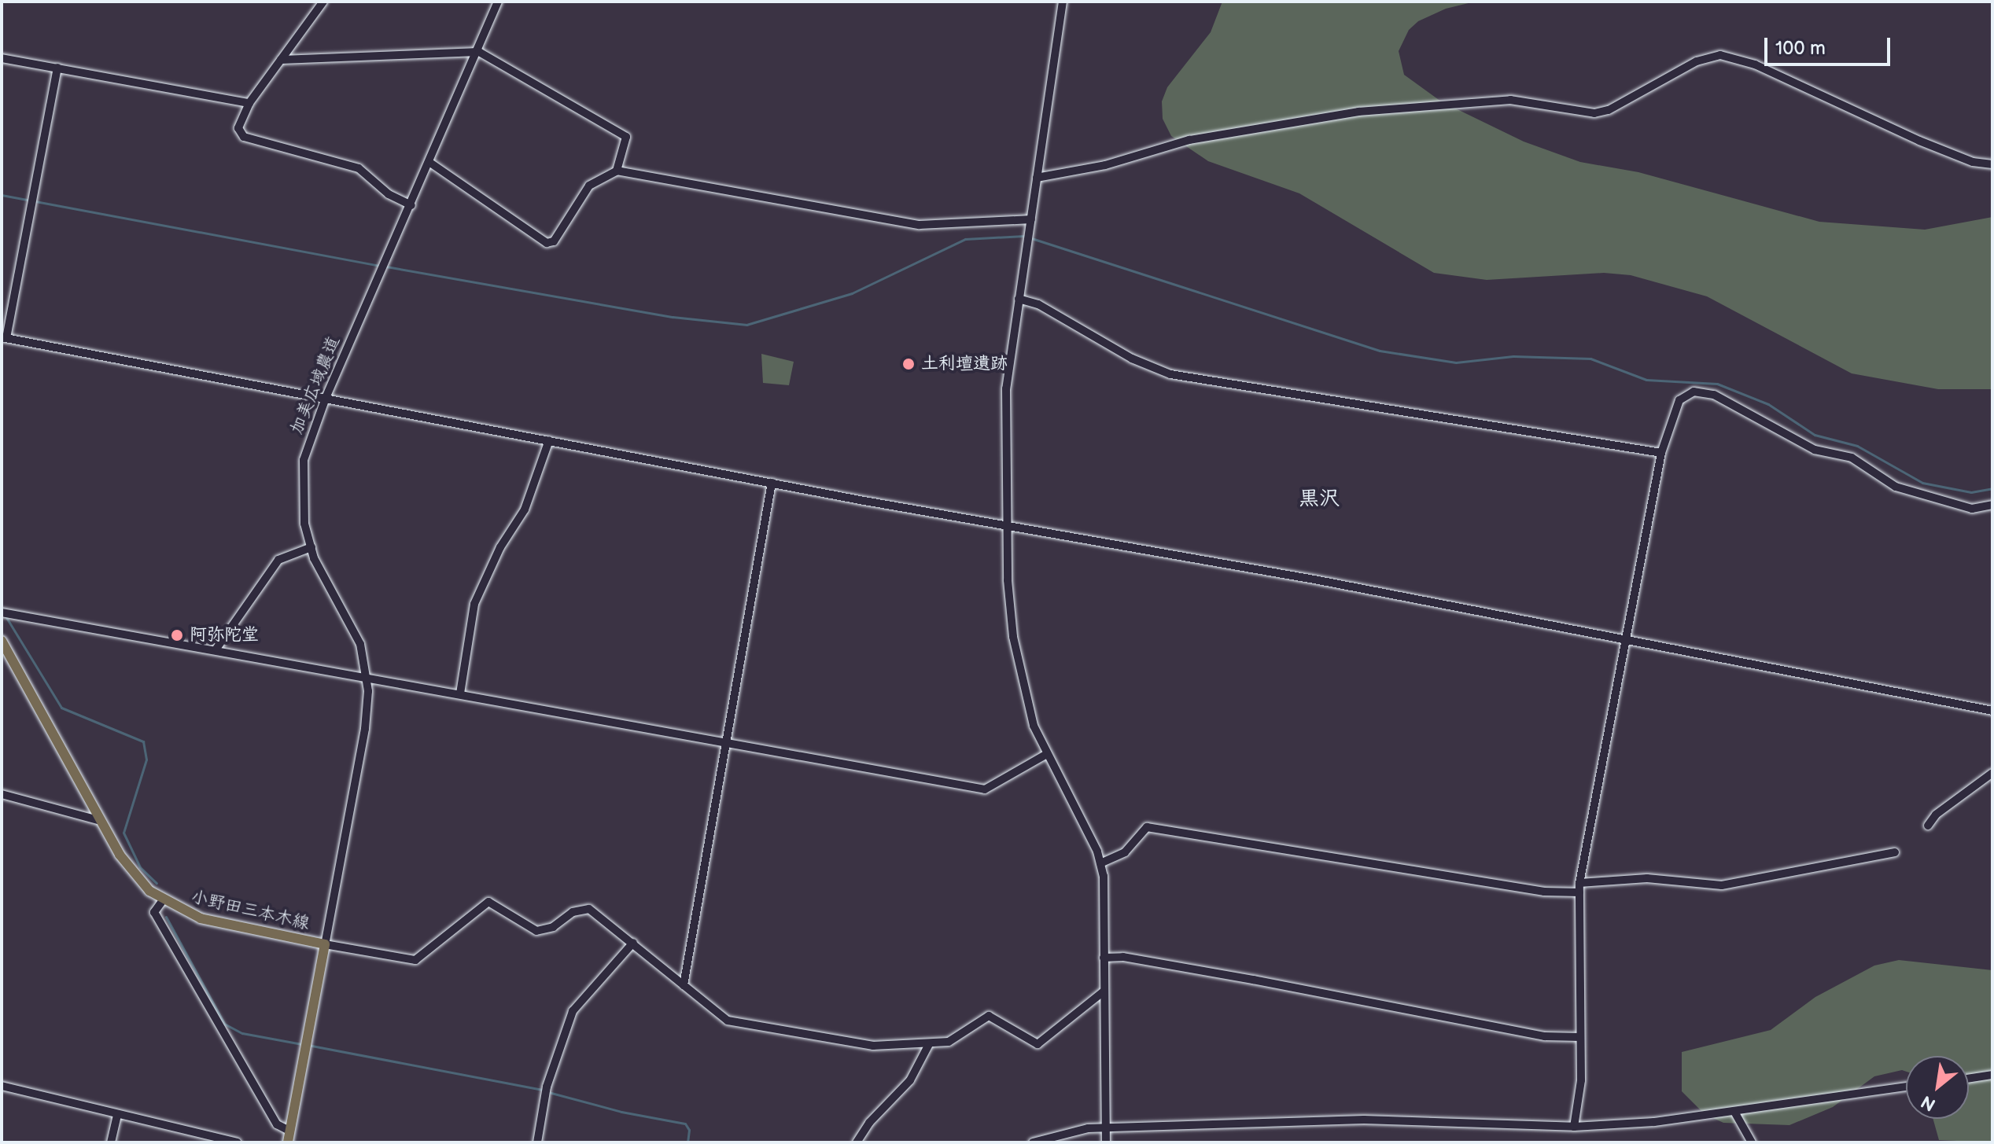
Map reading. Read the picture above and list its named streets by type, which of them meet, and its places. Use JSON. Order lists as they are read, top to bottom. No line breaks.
{"streets":{"main road":["小野田三本木線"],"street":["加美広域農道"]},"crossings":[["加美広域農道","小野田三本木線"]],"districts":["黒沢"],"places":["土利壇遺跡","阿弥陀堂"],"scale_bar":"100 m","north":"bottom left"}
